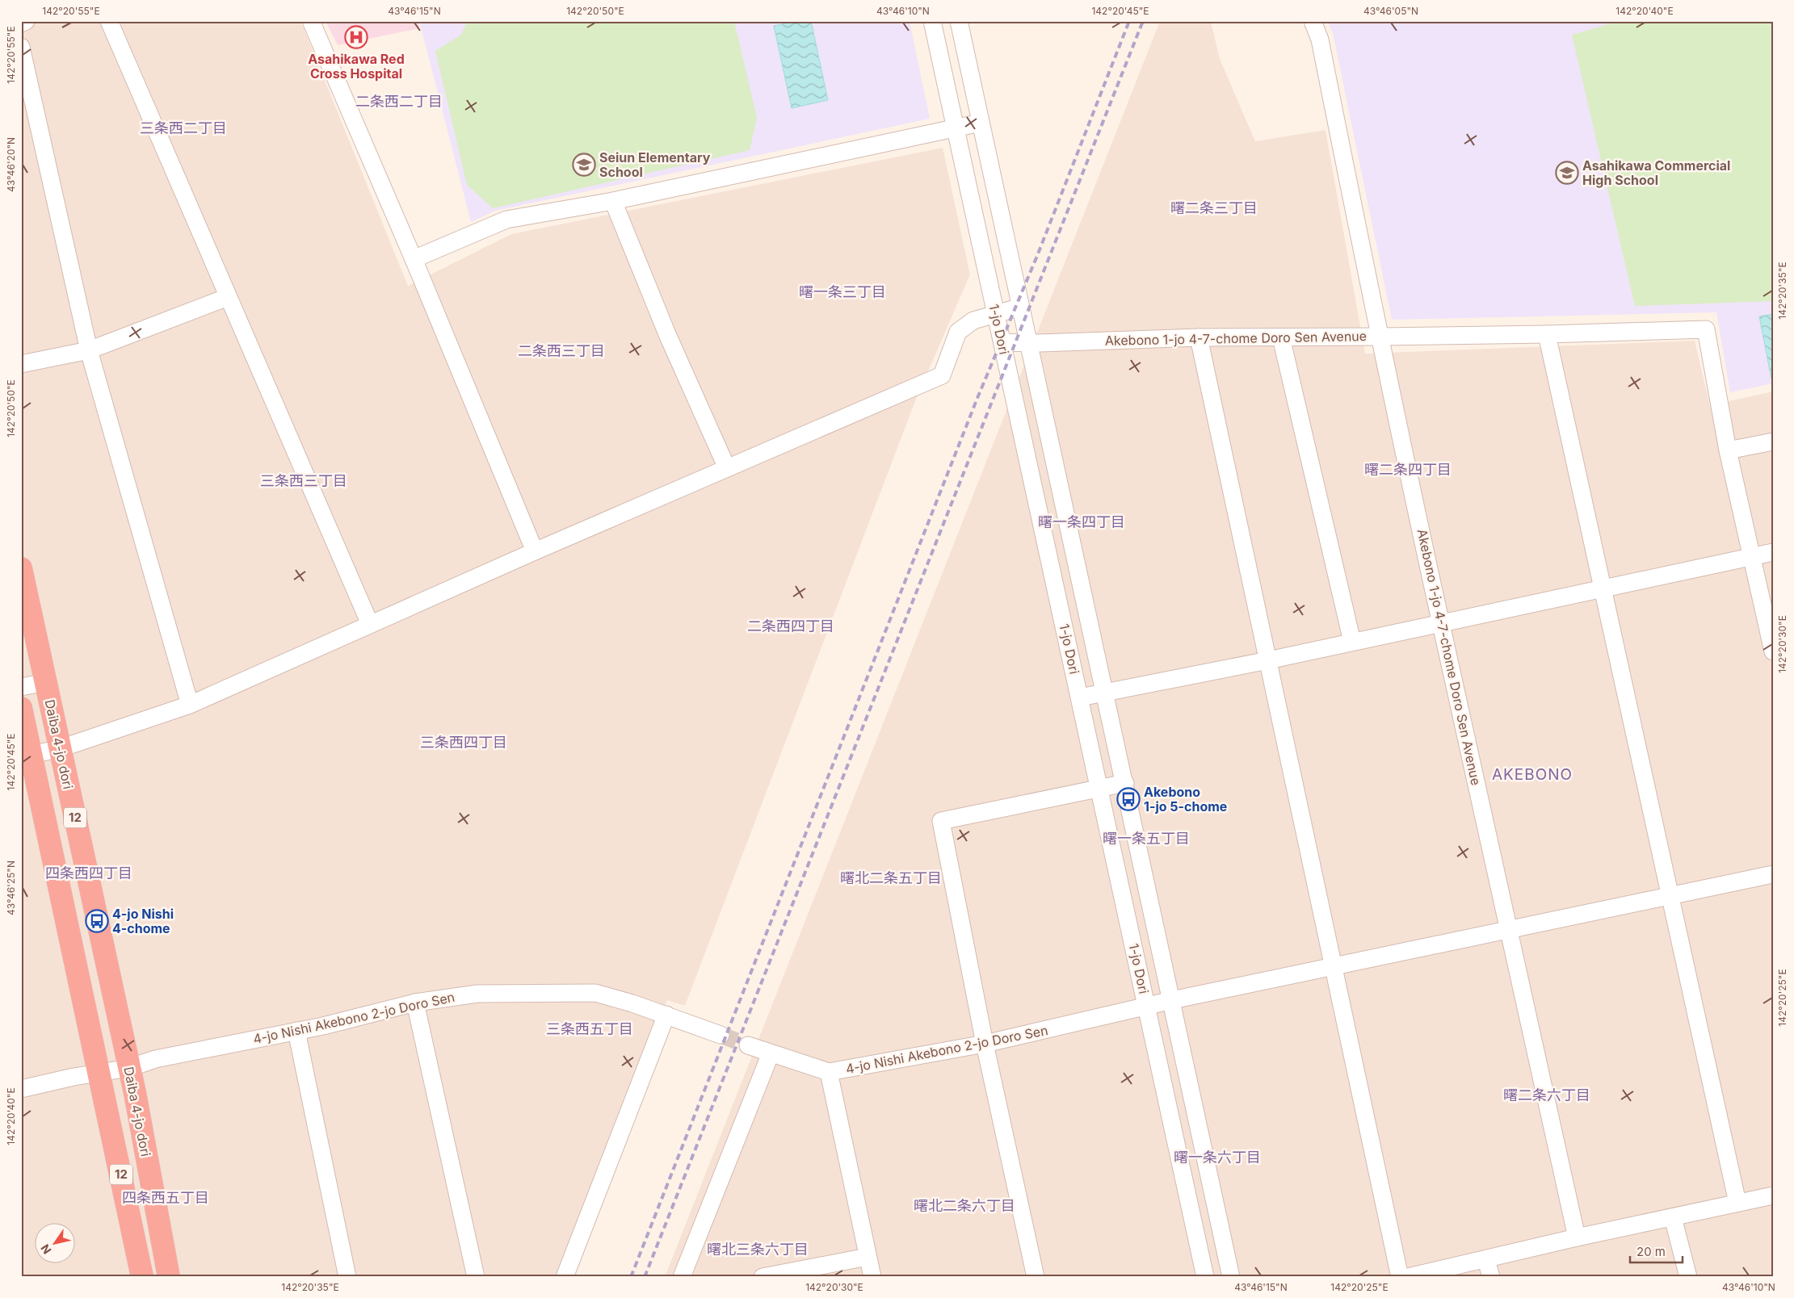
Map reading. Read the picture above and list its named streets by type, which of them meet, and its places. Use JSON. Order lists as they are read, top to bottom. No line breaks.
{"streets":{"highway":["Daiba 4-jo dori","12"],"street":["1-jo Dori","Akebono 1-jo 4-7-chome Doro Sen Avenue","4-jo Nishi Akebono 2-jo Doro Sen"]},"crossings":[["1-jo Dori","Akebono 1-jo 4-7-chome Doro Sen Avenue"],["1-jo Dori","4-jo Nishi Akebono 2-jo Doro Sen"],["Akebono 1-jo 4-7-chome Doro Sen Avenue","4-jo Nishi Akebono 2-jo Doro Sen"],["Daiba 4-jo dori","4-jo Nishi Akebono 2-jo Doro Sen"],["12","4-jo Nishi Akebono 2-jo Doro Sen"]],"districts":["二条西二丁目","三条西二丁目","曙二条三丁目","曙一条三丁目","二条西三丁目","曙二条四丁目","三条西三丁目","曙一条四丁目","二条西四丁目","三条西四丁目","AKEBONO","曙一条五丁目","四条西四丁目","曙北二条五丁目","三条西五丁目","曙二条六丁目","曙一条六丁目","四条西五丁目","曙北二条六丁目","曙北三条六丁目"],"places":{"hospital":["Asahikawa Red Cross Hospital"],"school or university":["Seiun Elementary School","Asahikawa Commercial High School"],"bus stop":["Akebono 1-jo 5-chome","4-jo Nishi 4-chome"]},"scale_bar":"20 m","north":"bottom left","coordinates":["142°20'55\"E","43°46'15\"N","142°20'50\"E","43°46'10\"N","142°20'45\"E","43°46'05\"N","142°20'40\"E","43°46'20\"N","142°20'35\"E","142°20'30\"E","43°46'25\"N","142°20'25\"E"]}
